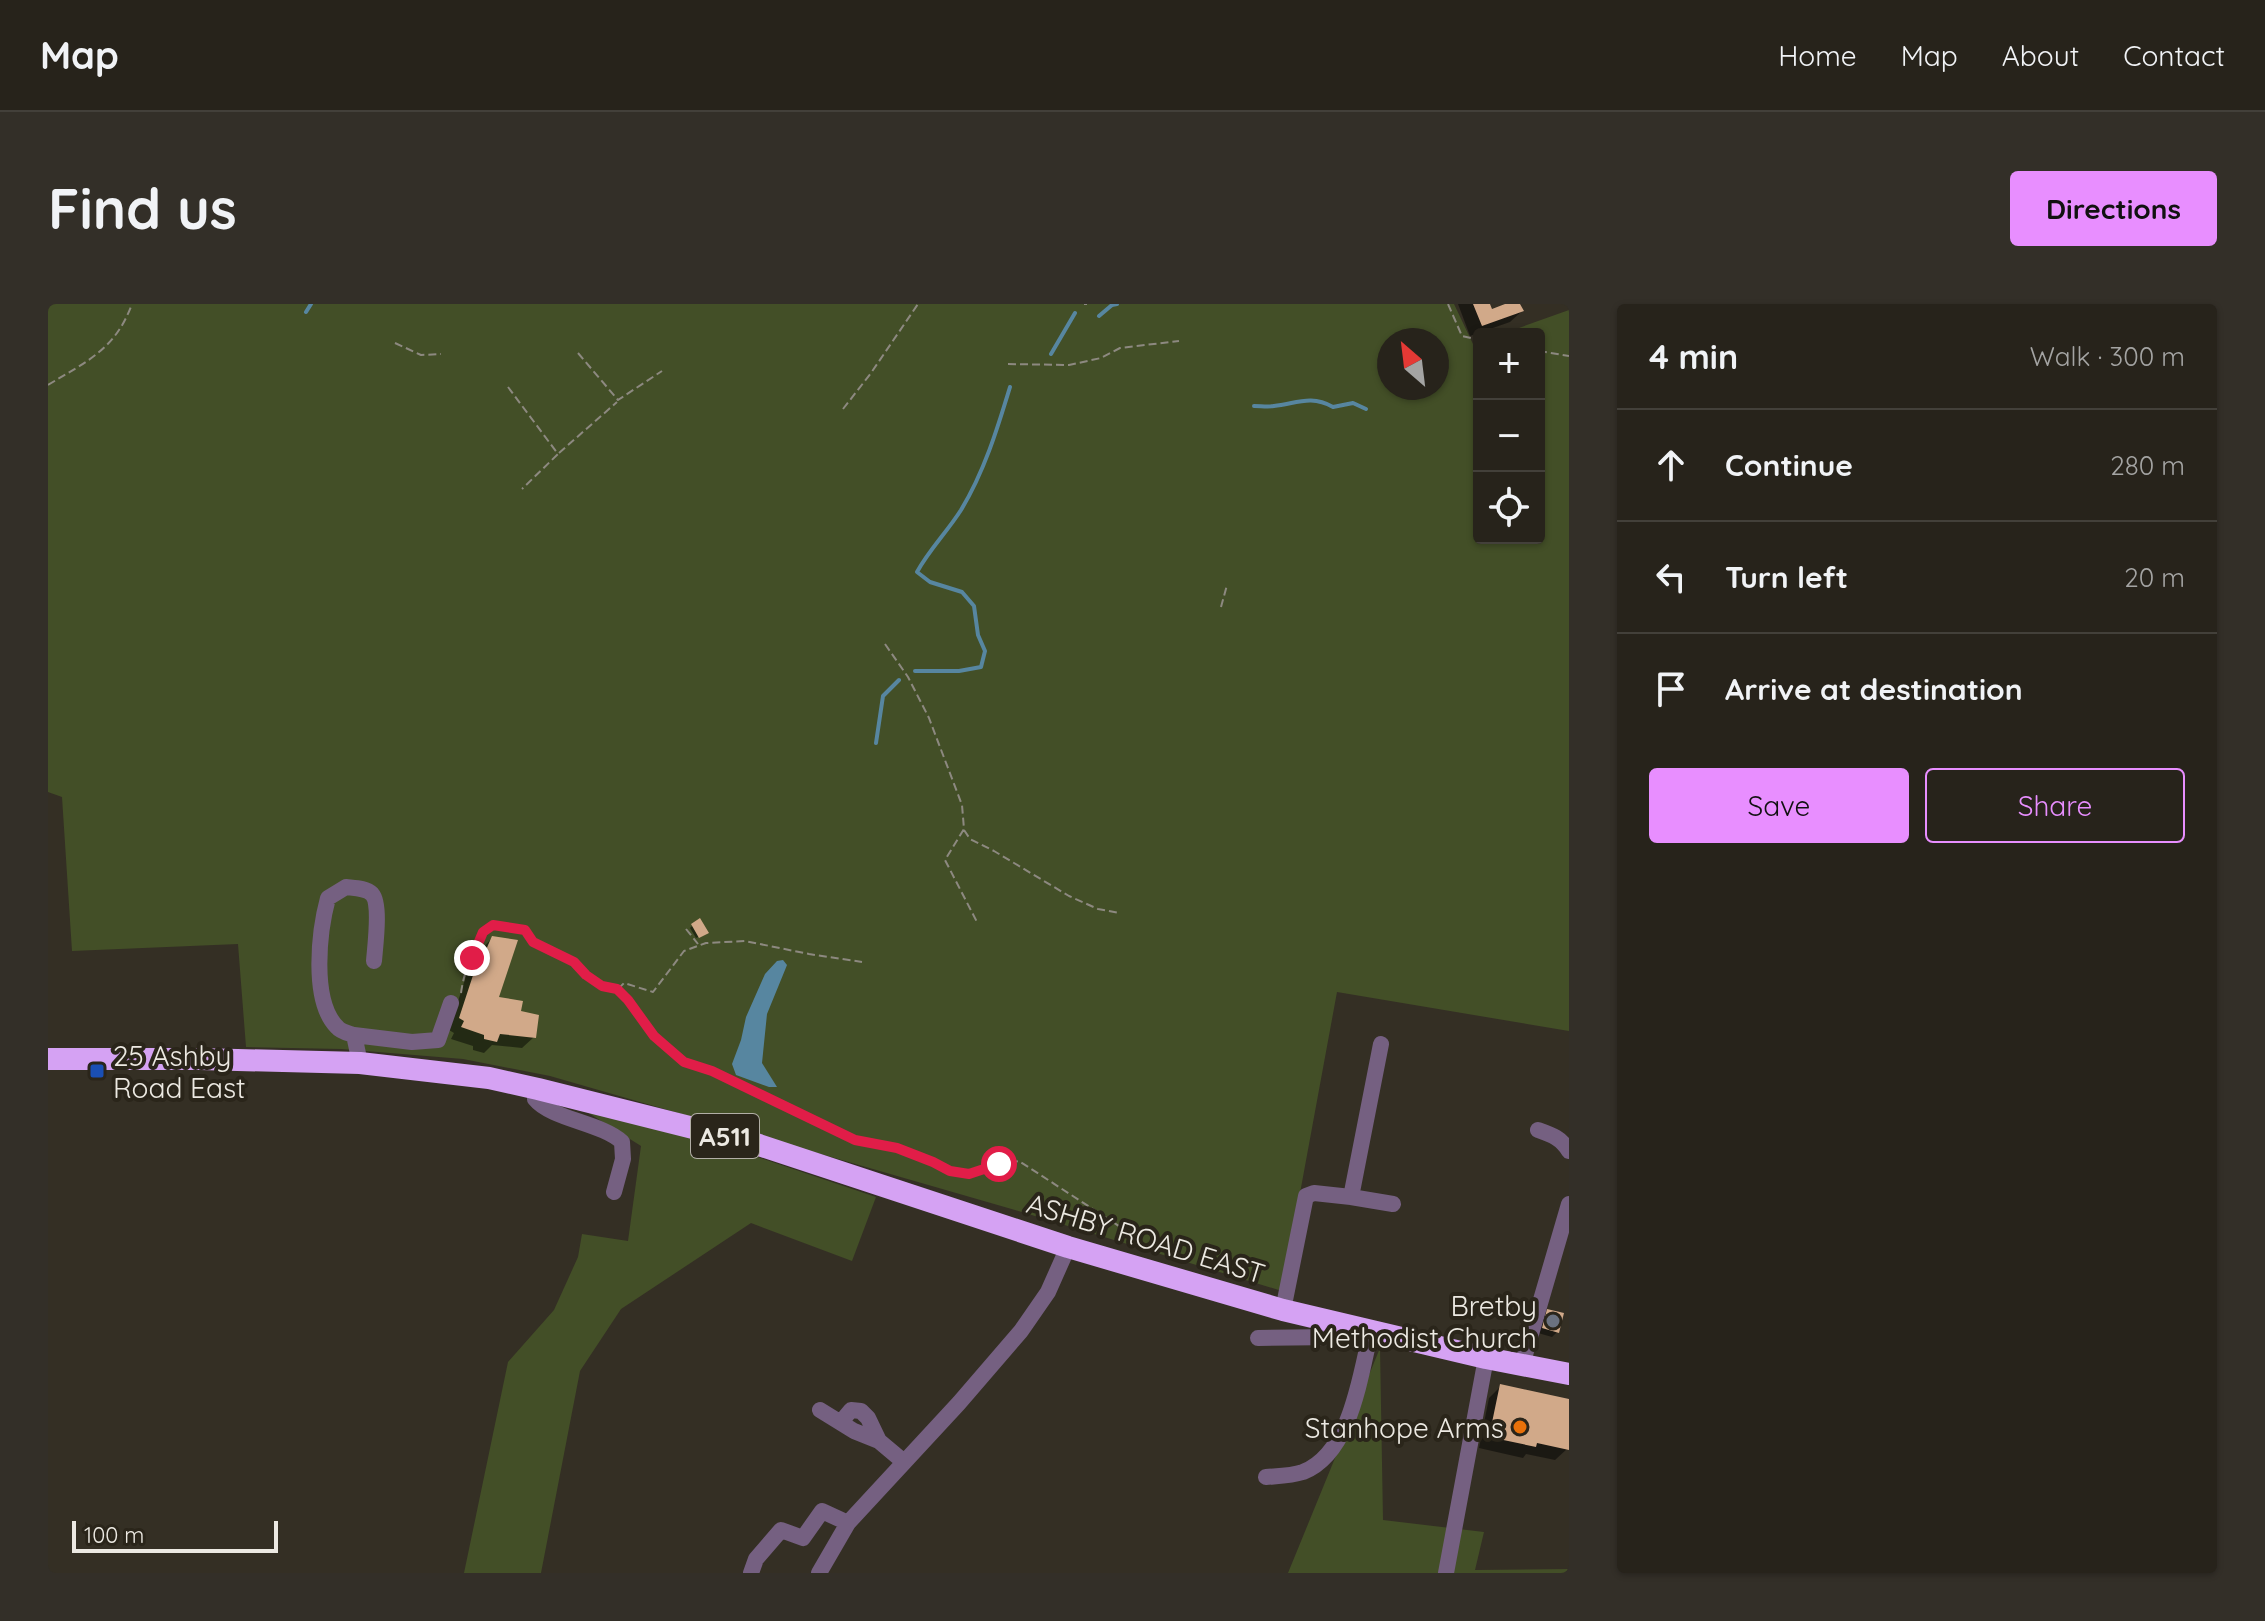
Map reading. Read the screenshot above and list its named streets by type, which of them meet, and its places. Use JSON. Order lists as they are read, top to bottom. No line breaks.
{"streets":{"highway":["A511","ASHBY ROAD EAST"]},"places":{"transit":["25 Ashby Road East"],"other":["Bretby Methodist Church","Stanhope Arms"]},"scale_bar":"100 m","north":"top left","page":{"header":"Map","nav":["Home","Map","About","Contact"],"buttons":["Directions",["Save","Share"]],"title":"Find us","heading":["4 min","Walk · 300 m"],"map_buttons":["+","−"],"list":[["Continue","280 m"],["Turn left","20 m"],"Arrive at destination"],"scale":"100 m"}}
